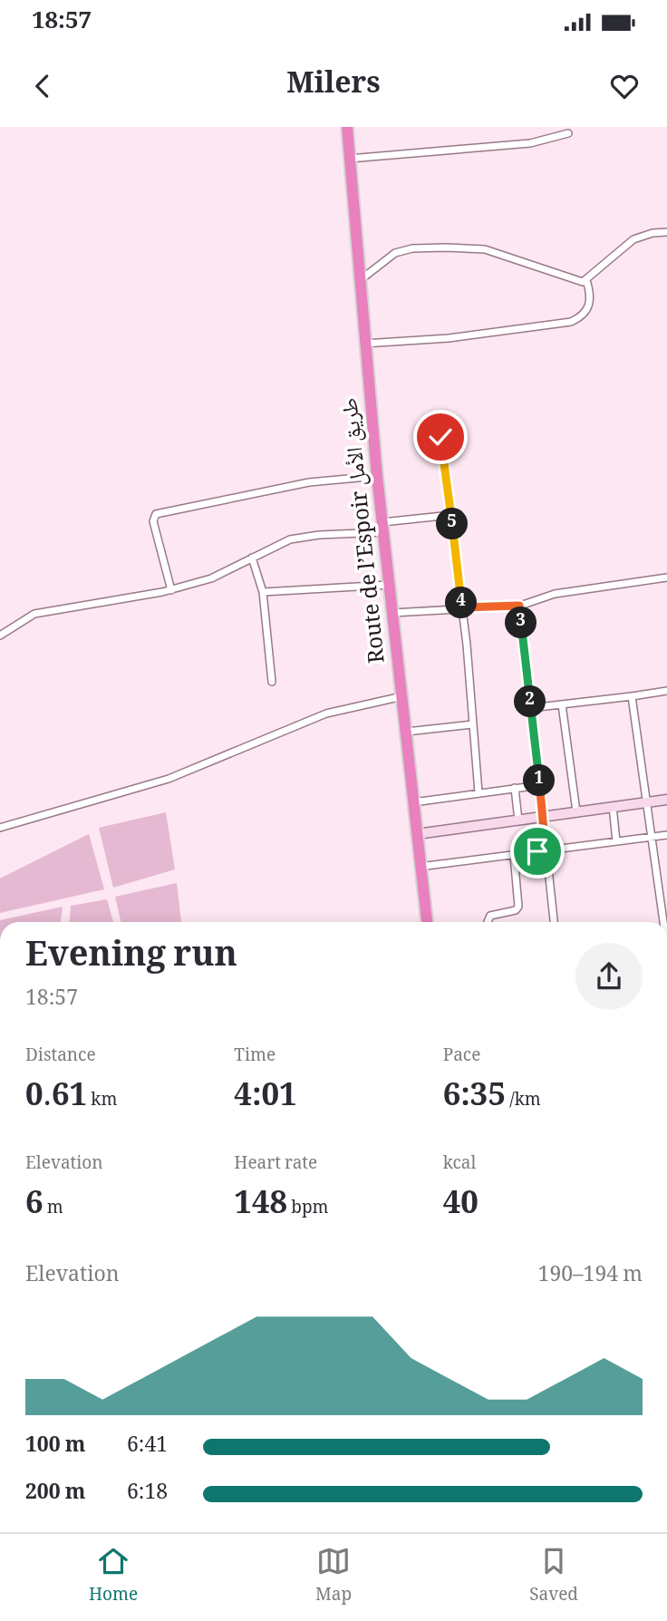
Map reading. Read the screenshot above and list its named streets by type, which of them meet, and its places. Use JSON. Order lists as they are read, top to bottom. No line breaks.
{"streets":{"highway":["Route de l’Espoir طريق الأمل"]},"page":{"status":"18:57","header":"Milers","pins":["5","4","3","2","1"],"heading":["Evening run","18:57"],"stats":[["Distance","0.61 km"],["Time","4:01"],["Pace","6:35 /km"],["Elevation","6 m"],["Heart rate","148 bpm"],["kcal","40"]],"chart":["Elevation","190–194 m"],"list":[{"name":"100 m","note":"6:41"},{"name":"200 m","note":"6:18"}],"tabs":["Home","Map","Saved"]}}
